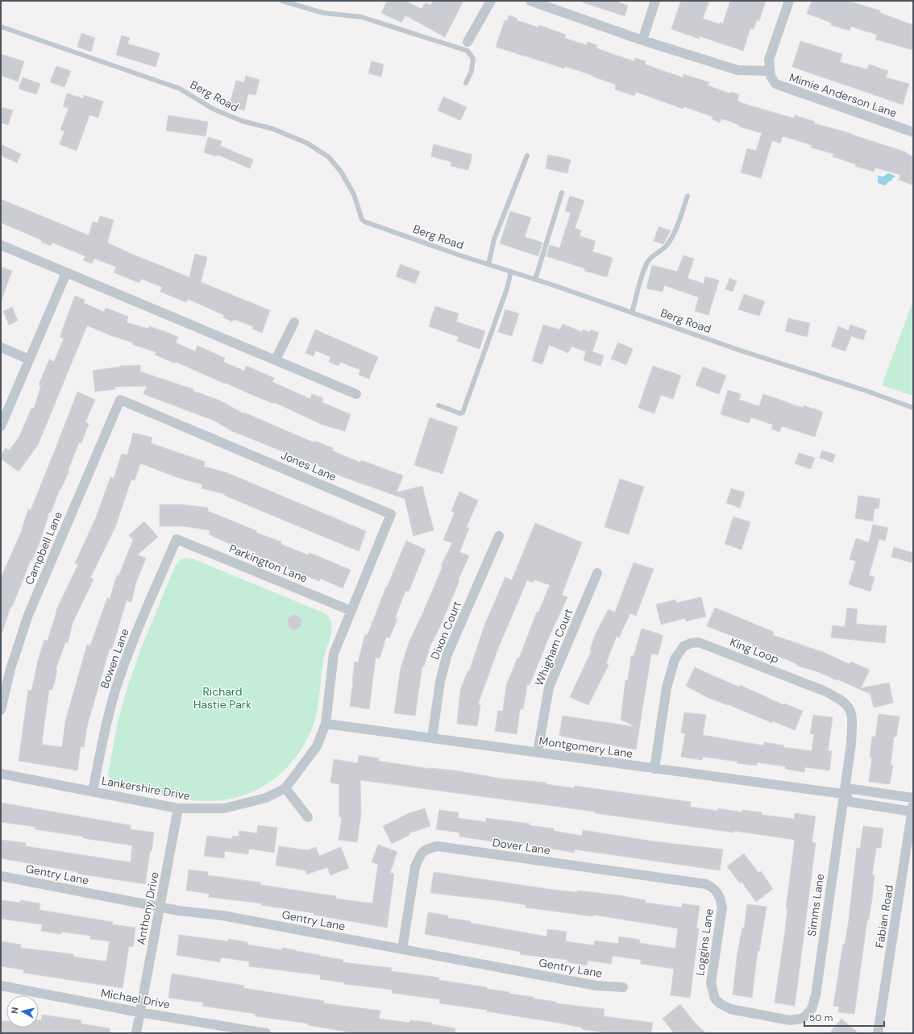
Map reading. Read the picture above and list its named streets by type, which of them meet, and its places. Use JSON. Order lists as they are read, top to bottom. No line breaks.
{"streets":{"street":["Mimie Anderson Lane","Jones Lane","Campbell Lane","Parkington Lane","Dixon Court","Whigham Court","King Loop","Bowen Lane","Montgomery Lane","Lankershire Drive","Dover Lane","Gentry Lane","Simms Lane","Anthony Drive","Fabian Road","Loggins Lane","Michael Drive"],"lane":["Berg Road"]},"crossings":[["Jones Lane","Campbell Lane"],["Jones Lane","Parkington Lane"],["Jones Lane","Lankershire Drive"],["Parkington Lane","Bowen Lane"],["Parkington Lane","Lankershire Drive"],["Dixon Court","Montgomery Lane"],["Whigham Court","Montgomery Lane"],["King Loop","Montgomery Lane"],["King Loop","Simms Lane"],["Bowen Lane","Lankershire Drive"],["Montgomery Lane","Lankershire Drive"],["Montgomery Lane","Simms Lane"],["Montgomery Lane","Fabian Road"],["Lankershire Drive","Anthony Drive"],["Dover Lane","Gentry Lane"],["Dover Lane","Loggins Lane"],["Gentry Lane","Anthony Drive"],["Simms Lane","Loggins Lane"],["Anthony Drive","Michael Drive"]],"parks":["Richard Hastie Park"],"scale_bar":"50 m","north":"left"}
